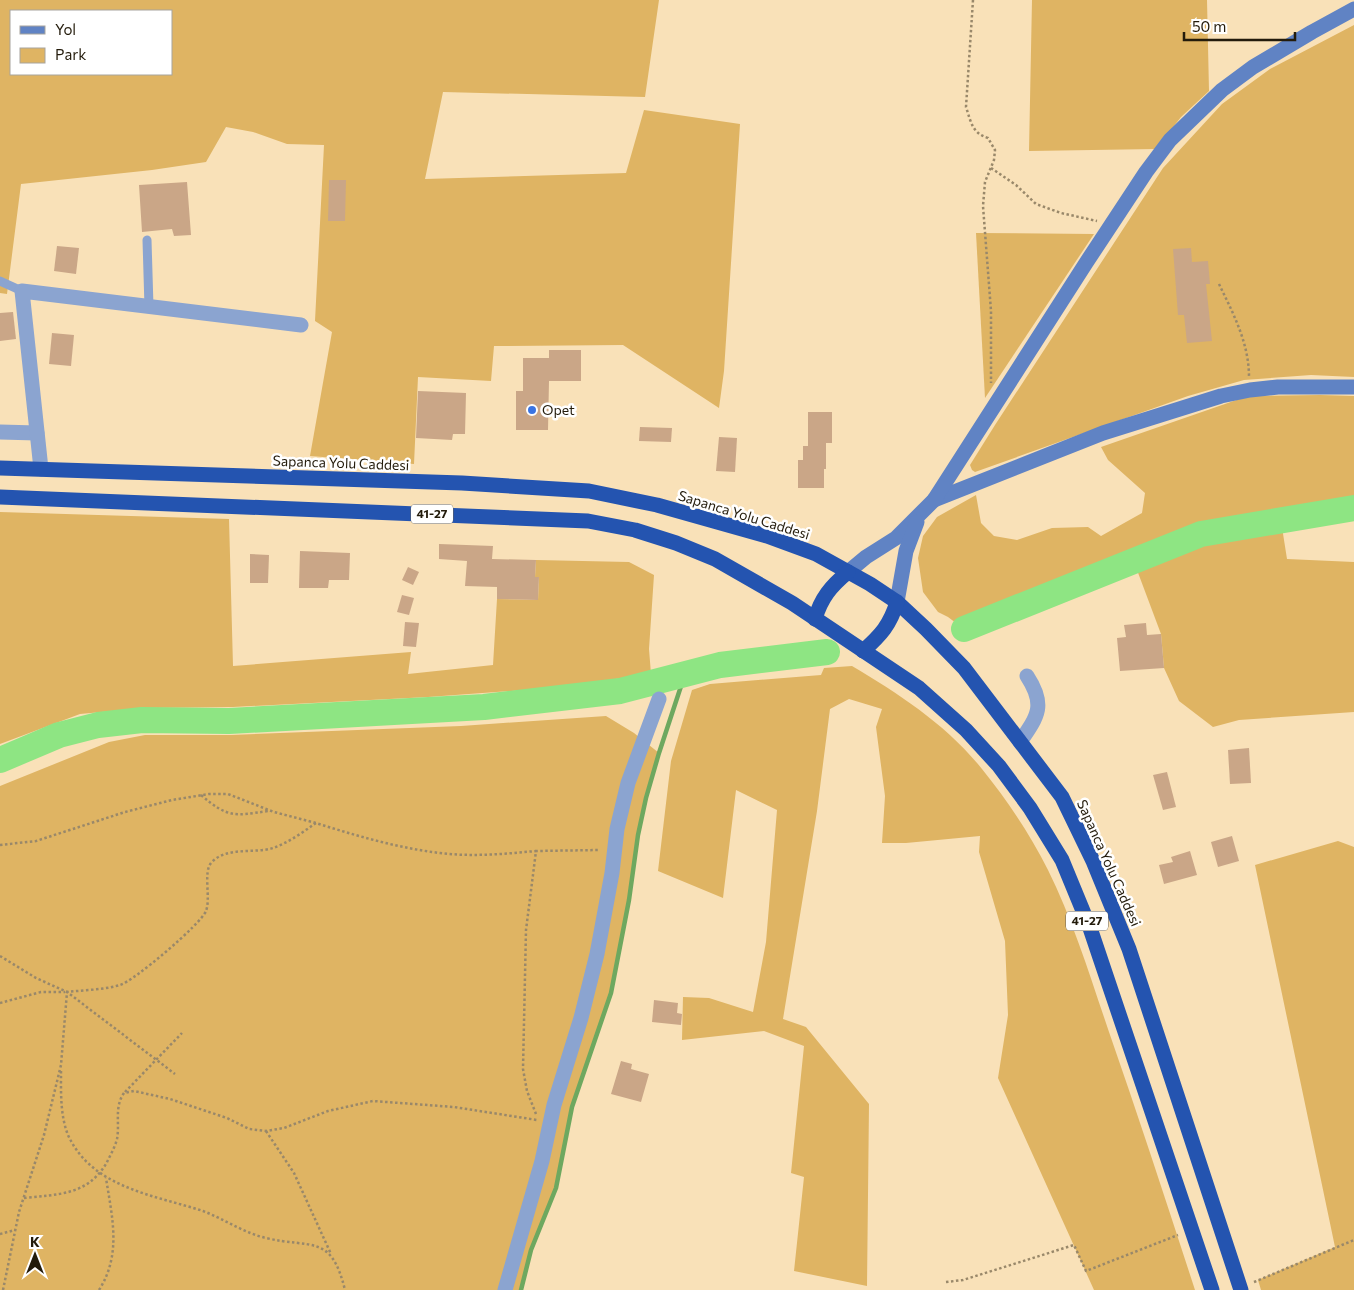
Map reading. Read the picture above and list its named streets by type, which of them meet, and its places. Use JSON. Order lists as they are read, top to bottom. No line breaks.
{"streets":{"highway":["Sapanca Yolu Caddesi","41-27"]},"places":["Opet"],"legend":["Yol","Park"],"scale_bar":"50 m","north":"top"}
